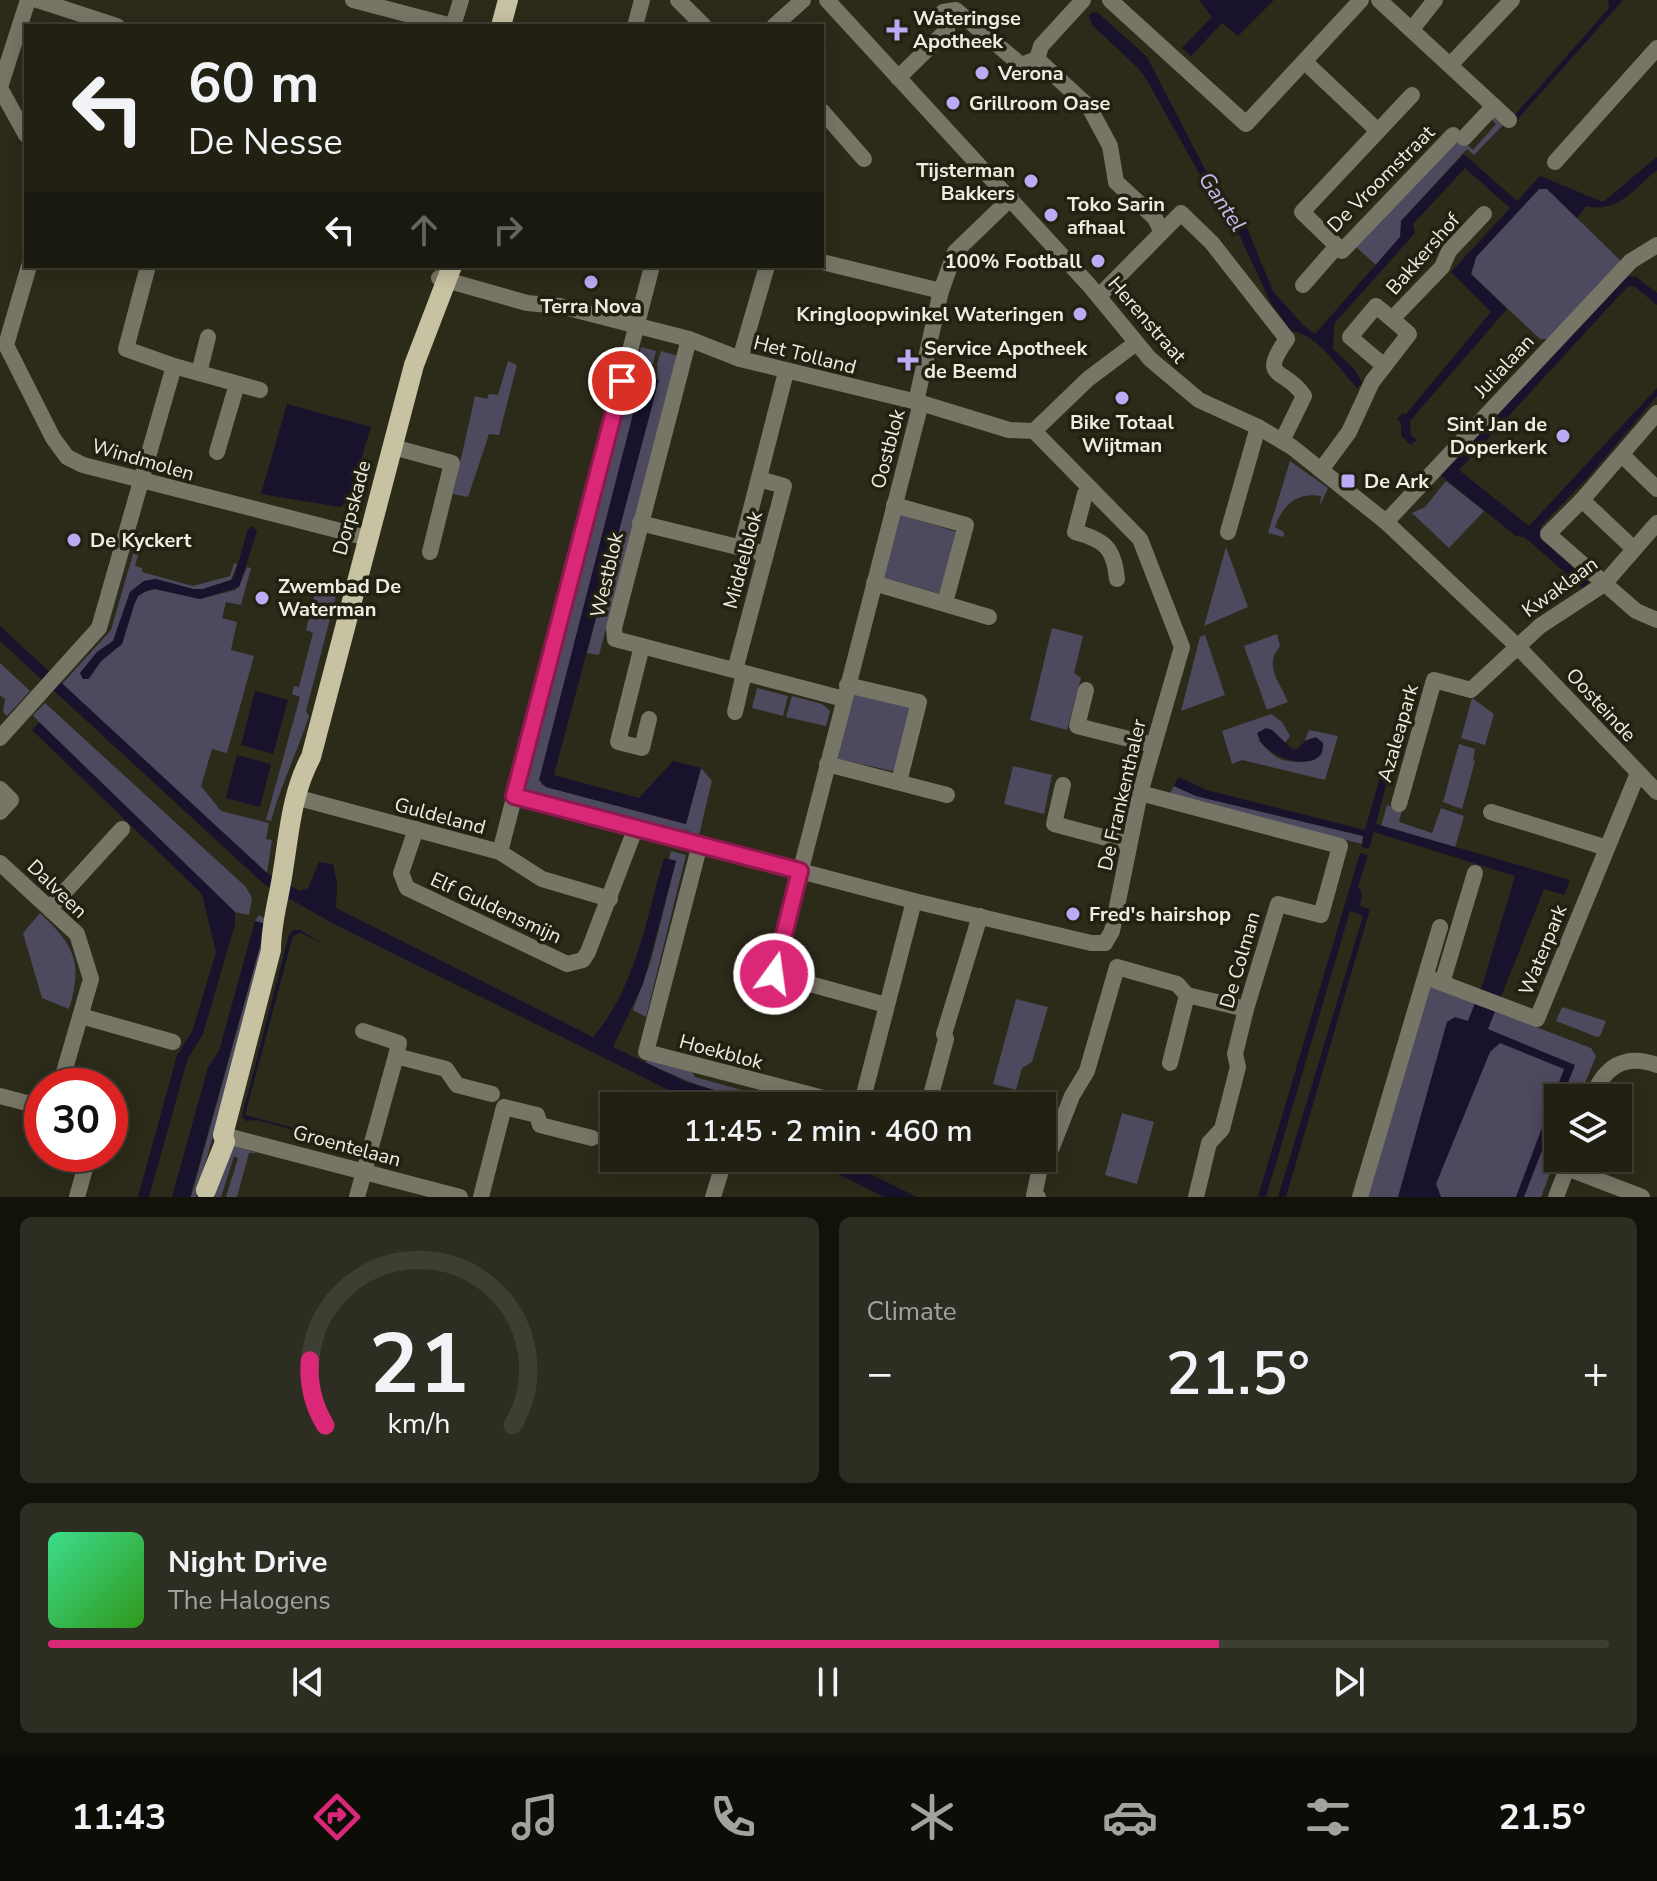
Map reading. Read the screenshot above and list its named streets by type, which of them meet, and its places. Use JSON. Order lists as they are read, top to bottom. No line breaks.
{"streets":{"main road":["Dorpskade"],"street":["De Vroomstraat","Bakkershof","Herenstraat","Het Tolland","Julialaan","Oostblok","Windmolen","Middelblok","Westblok","Kwaklaan","Oosteinde","Azaleapark","De Frankenthaler","Guldeland","Dalveen","Elf Guldensmijn","Waterpark","De Colman","Hoekblok","Groentelaan"]},"crossings":[["Bakkershof","Herenstraat"],["Herenstraat","Julialaan"],["Herenstraat","Oostblok"],["Herenstraat","Kwaklaan"],["Herenstraat","Oosteinde"],["Herenstraat","Azaleapark"],["Het Tolland","Oostblok"],["Het Tolland","Dorpskade"],["Het Tolland","Middelblok"],["Het Tolland","Westblok"],["Het Tolland","De Frankenthaler"],["Het Tolland","Guldeland"],["Oostblok","Westblok"],["Windmolen","Dorpskade"],["Dorpskade","Guldeland"],["Dorpskade","Groentelaan"],["Middelblok","Westblok"],["Kwaklaan","Oosteinde"],["Kwaklaan","Azaleapark"],["Oosteinde","Azaleapark"],["Oosteinde","Waterpark"],["De Frankenthaler","De Colman"],["Guldeland","Elf Guldensmijn"]],"water":["Gantel"],"places":{"health":["Wateringse Apotheek","Service Apotheek de Beemd"],"other":["Verona","Grillroom Oase","Tijsterman Bakkers","Toko Sarin afhaal","100% Football","Terra Nova","Kringloopwinkel Wateringen","Bike Totaal Wijtman","Sint Jan de Doperkerk","De Kyckert","Zwembad De Waterman","Fred's hairshop"],"transit":["De Ark"]},"page":{"turn":["60 m","De Nesse"],"limit":"30","trip":"11:45 · 2 min · 460 m","tile":"Climate","heat":["−","21.5°","+"],"song":["Night Drive","The Halogens"],"tabs":["11:43","21.5°"],"gauge":["21","km/h"]}}
